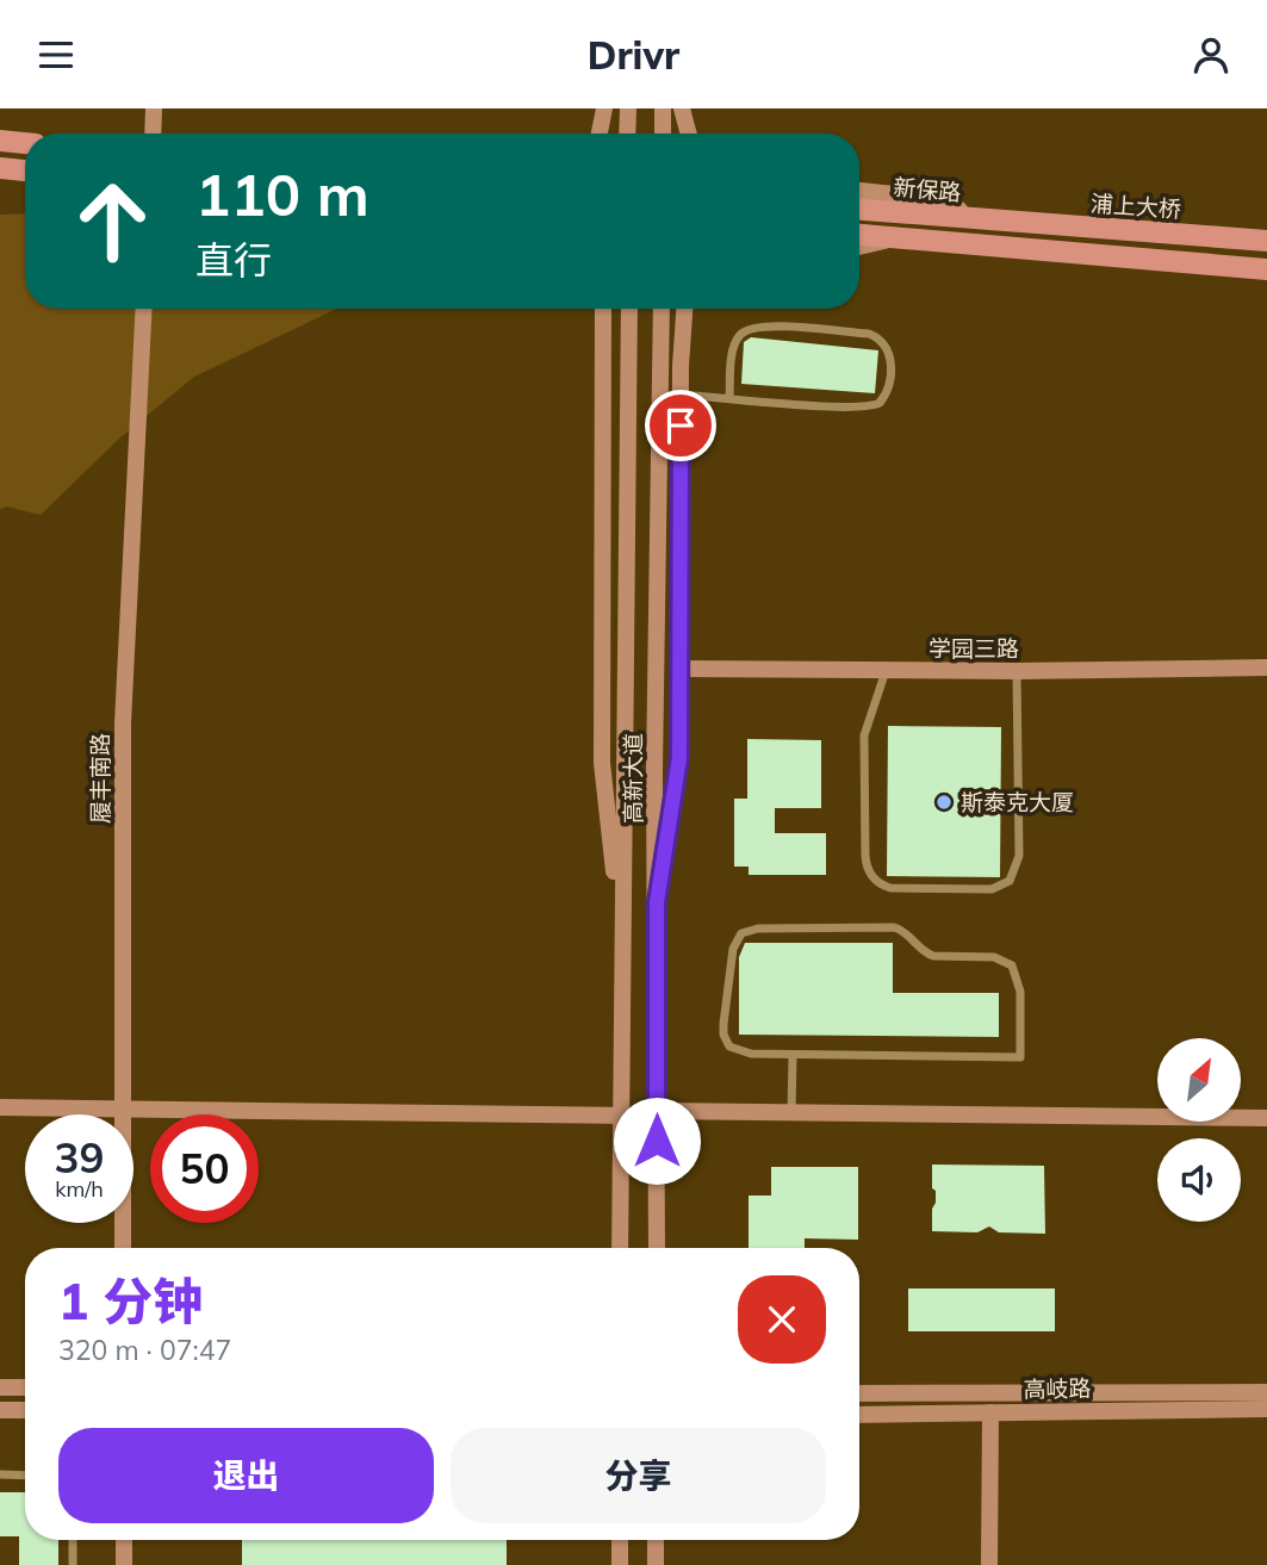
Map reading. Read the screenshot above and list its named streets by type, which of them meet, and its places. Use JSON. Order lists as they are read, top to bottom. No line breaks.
{"streets":{"main road":["新保路","浦上大桥","学园三路","履丰南路","高新大道","高岐路"]},"crossings":[["新保路","浦上大桥"]],"places":["斯泰克大厦"],"north":"top right","page":{"header":"Drivr","turn":["110 m","直行"],"speed":"39 km/h","limit":"50","heading":["1 分钟","320 m · 07:47"],"buttons":["退出","分享"]}}
